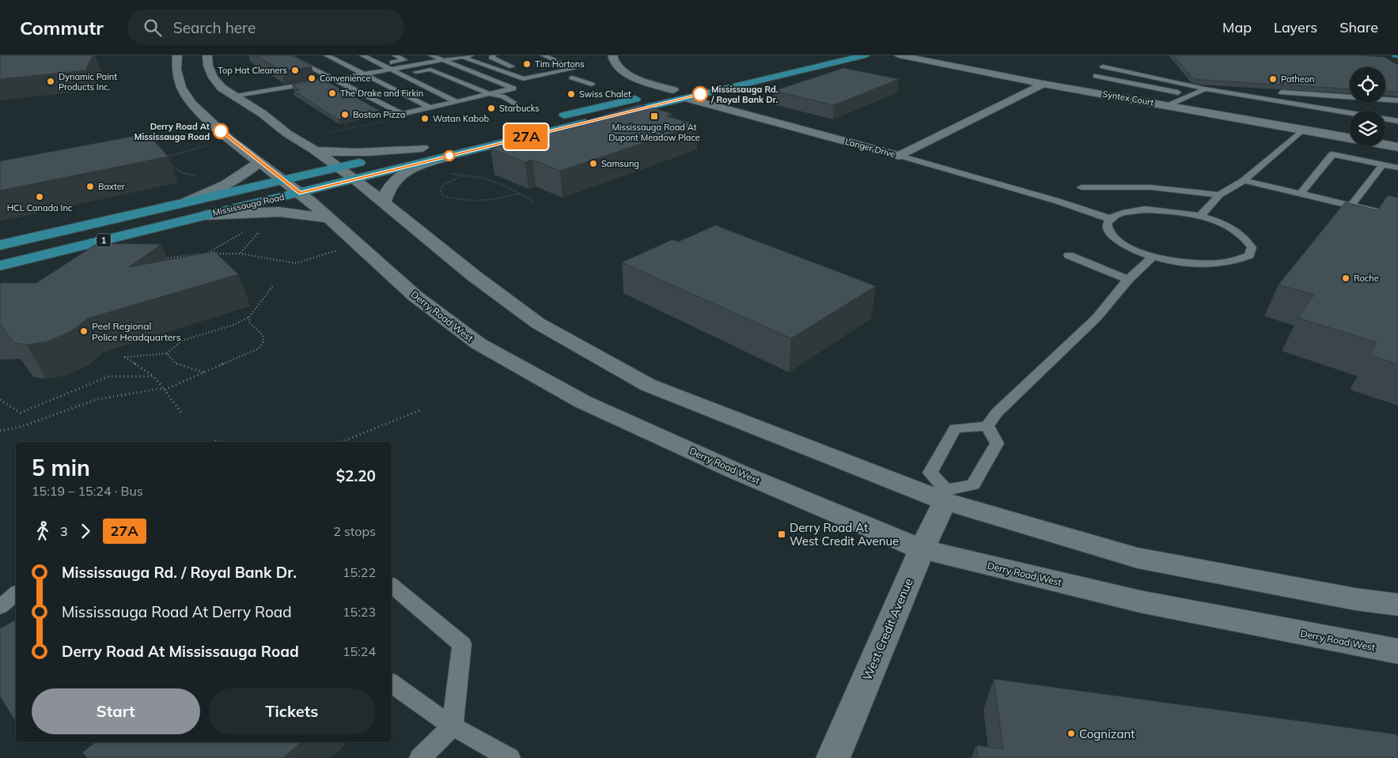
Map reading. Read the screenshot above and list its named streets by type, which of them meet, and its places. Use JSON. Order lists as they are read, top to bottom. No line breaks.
{"streets":{"main road":["Syntex Court","Langer Drive","Mississauga Road","1","Derry Road West","West Credit Avenue"]},"crossings":[["Syntex Court","Langer Drive"],["Langer Drive","Mississauga Road"],["Mississauga Road","Derry Road West"],["Derry Road West","West Credit Avenue"]],"places":{"other":["Tim Hortons","Top Hat Cleaners","Convenience","Patheon","Dynamic Paint Products Inc.","The Drake and Firkin","Swiss Chalet","Mississauga Rd. / Royal Bank Dr.","Starbucks","Boston Pizza","Watan Kabob","Derry Road At Mississauga Road","Samsung","Baxter","HCL Canada Inc","Roche","Peel Regional Police Headquarters","Cognizant"],"transit":["Mississauga Road At Dupont Meadow Place","Derry Road At West Credit Avenue"]},"lines":["bus line 27A"],"page":{"header":"Commutr","search":"Search here","nav":["Map","Layers","Share"],"on_map":"27A","heading":["5 min","15:19 – 15:24 · Bus","$2.20"],"legs":["3","27A","2 stops"],"list":[{"name":"Mississauga Rd. / Royal Bank Dr.","value":"15:22"},{"name":"Mississauga Road At Derry Road","value":"15:23"},{"name":"Derry Road At Mississauga Road","value":"15:24"}],"buttons":["Start","Tickets"]}}
